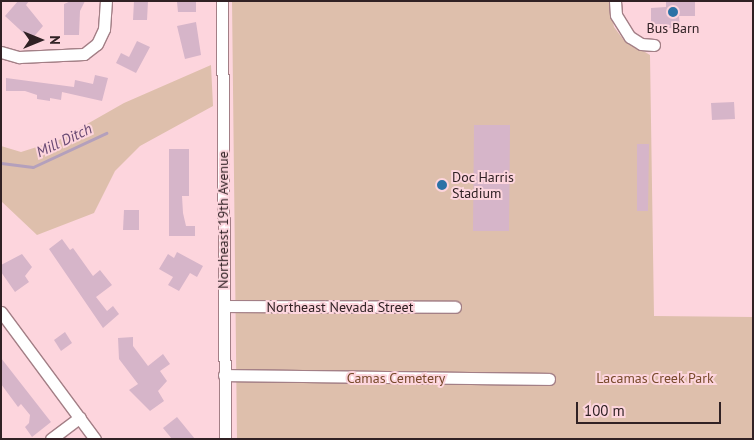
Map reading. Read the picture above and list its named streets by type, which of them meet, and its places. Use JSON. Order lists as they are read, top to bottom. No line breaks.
{"streets":{"street":["Northeast 19th Avenue","Northeast Nevada Street"]},"crossings":[["Northeast 19th Avenue","Northeast Nevada Street"]],"water":["Mill Ditch"],"parks":["Camas Cemetery","Lacamas Creek Park"],"places":["Bus Barn","Doc Harris Stadium"],"scale_bar":"100 m","north":"right"}
